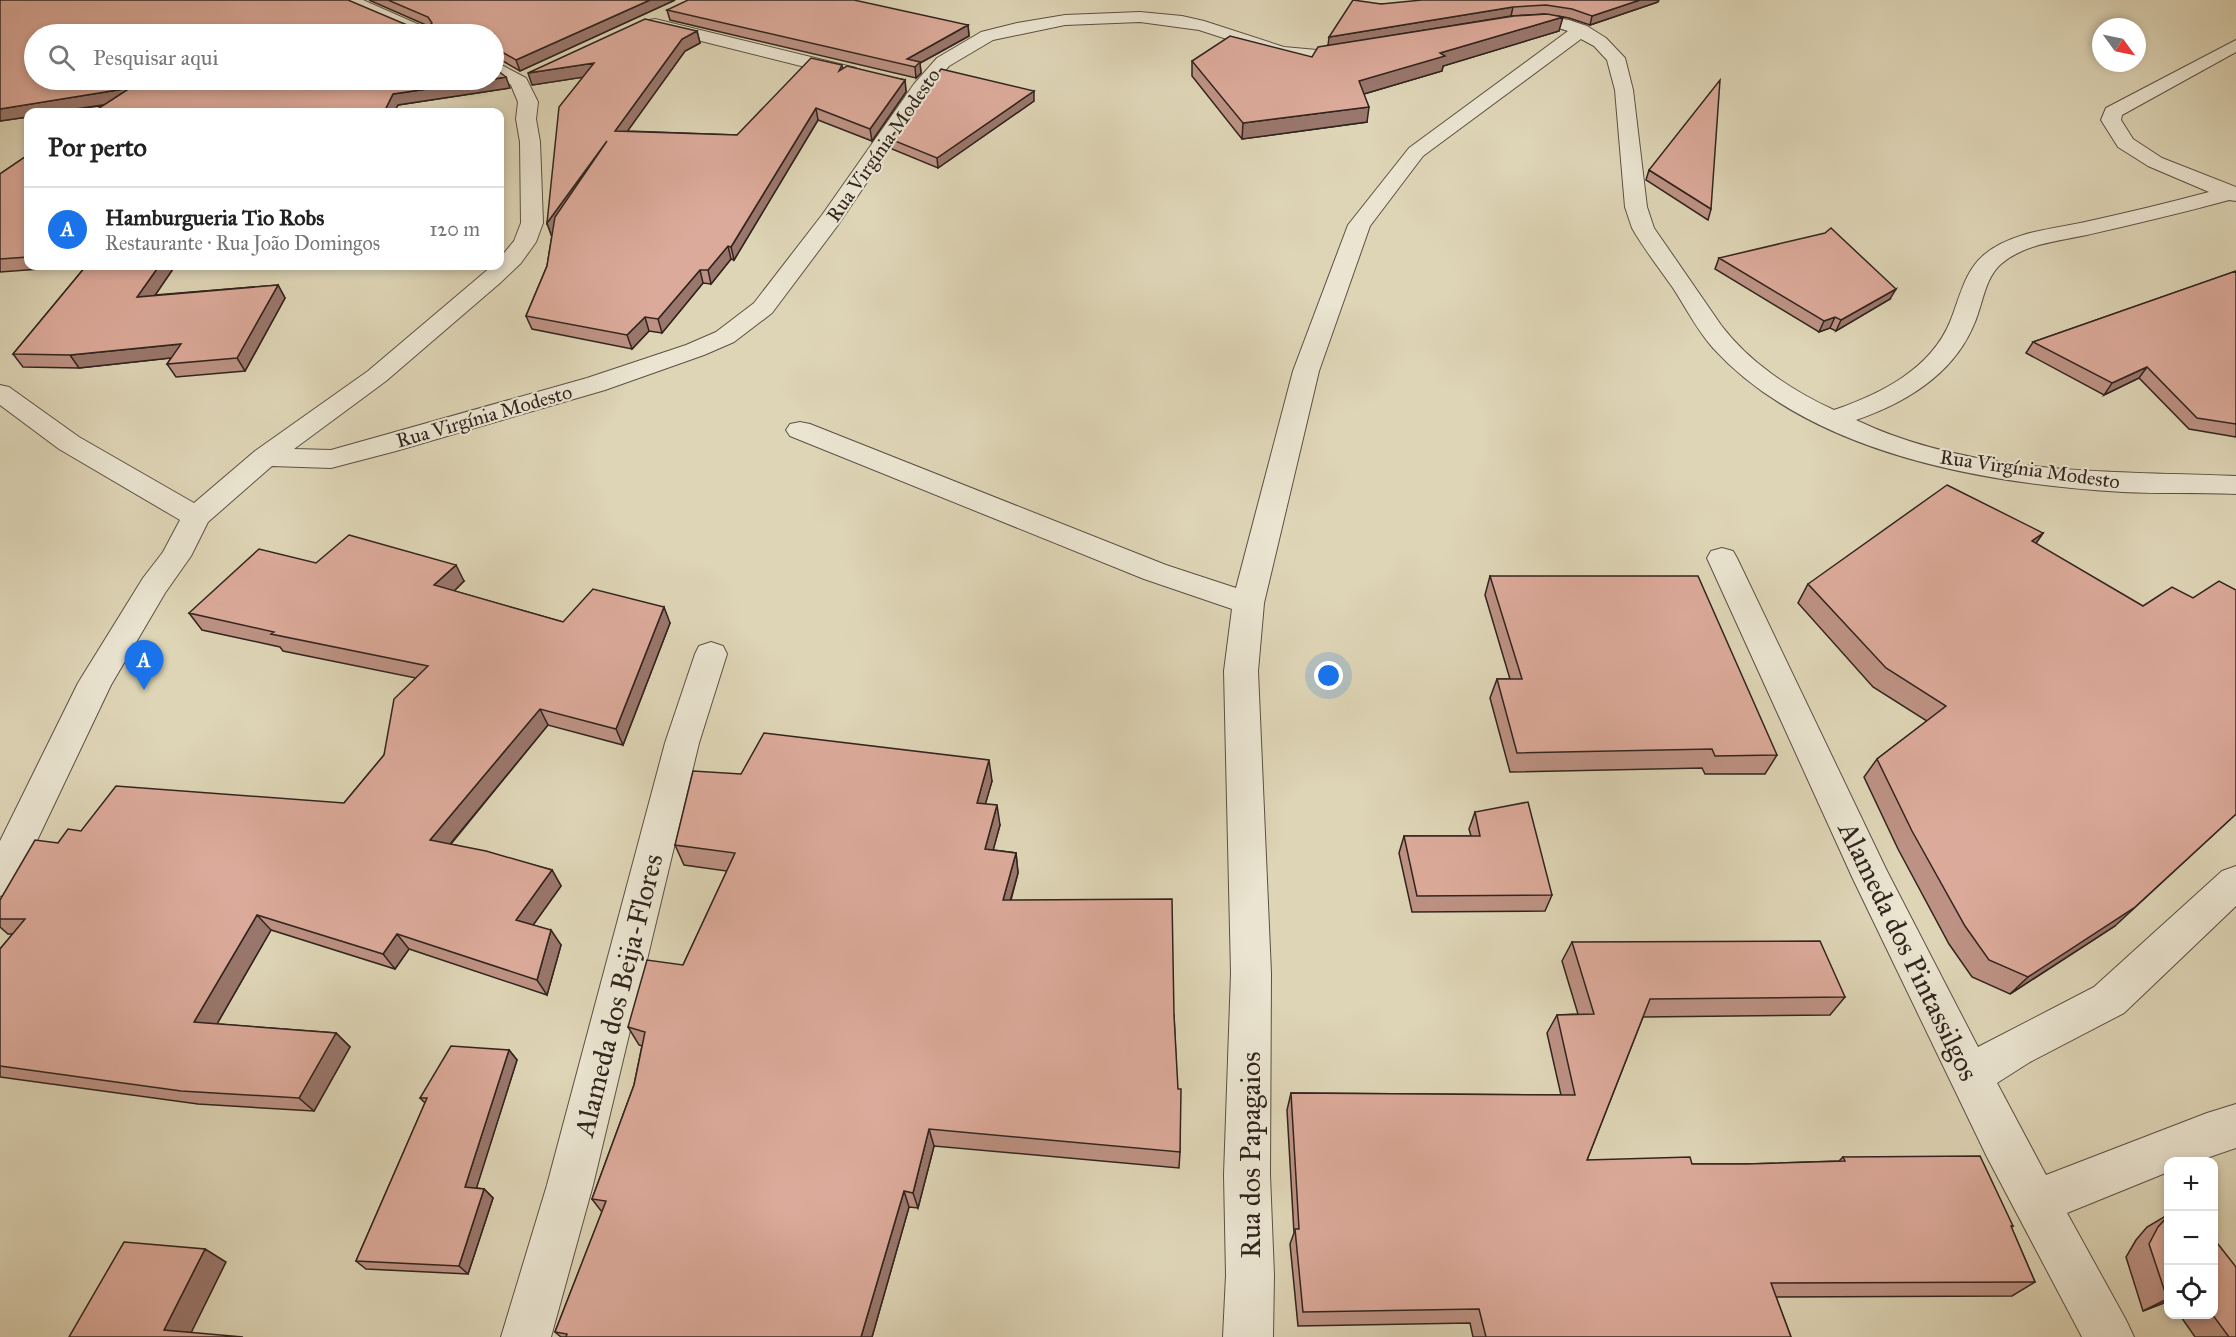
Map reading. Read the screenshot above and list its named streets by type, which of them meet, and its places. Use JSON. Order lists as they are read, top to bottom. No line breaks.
{"streets":{"street":["Rua Virgínia Modesto","Alameda dos Pintassilgos","Alameda dos Beija-Flores","Rua dos Papagaios"]},"crossings":[["Rua Virgínia Modesto","Rua dos Papagaios"]],"north":"bottom right","page":{"search":"Pesquisar aqui","heading":"Por perto","list":[{"mark":"A","name":"Hamburgueria Tio Robs","note":"Restaurante · Rua João Domingos","value":"120 m"}],"pins":"A","map_buttons":["+","−"]}}
